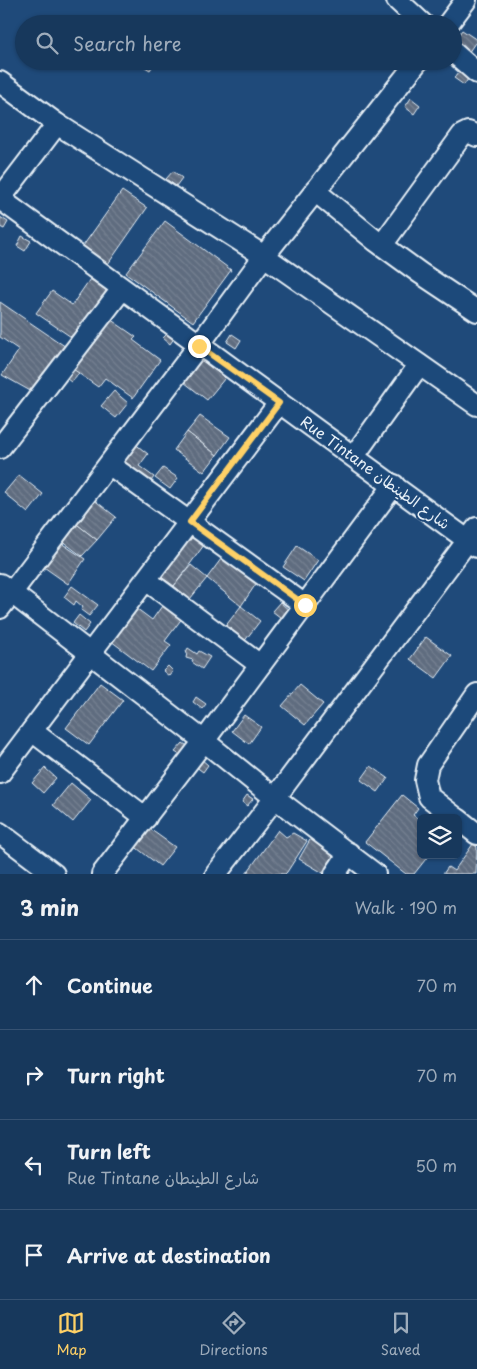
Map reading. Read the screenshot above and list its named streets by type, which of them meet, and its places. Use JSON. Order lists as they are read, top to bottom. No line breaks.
{"streets":{"street":["Rue Tintane شارع الطينطان"]},"page":{"search":"Search here","heading":["3 min","Walk · 190 m"],"list":[["Continue","70 m"],["Turn right","70 m"],["Turn left","Rue Tintane شارع الطينطان","50 m"],"Arrive at destination"],"nav":["Map","Directions","Saved"]}}
